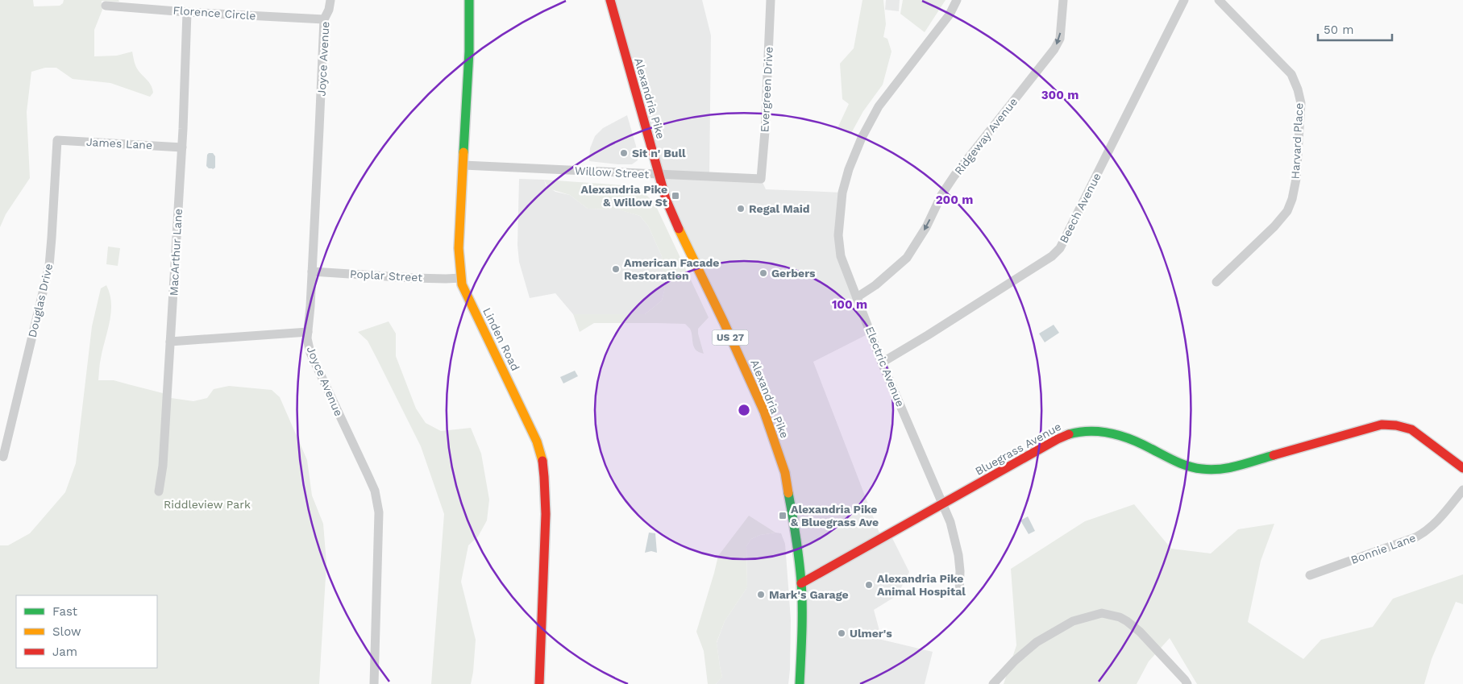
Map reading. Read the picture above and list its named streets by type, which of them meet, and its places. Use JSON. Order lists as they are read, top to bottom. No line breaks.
{"streets":{"street":["Florence Circle","Joyce Avenue","Evergreen Drive","Alexandria Pike","Ridgeway Avenue","Harvard Place","James Lane","Willow Street","Beech Avenue","MacArthur Lane","Poplar Street","Douglas Drive","US 27","Linden Road","Electric Avenue","Bluegrass Avenue","Bonnie Lane"]},"crossings":[["Florence Circle","Joyce Avenue"],["Florence Circle","MacArthur Lane"],["Joyce Avenue","Poplar Street"],["Evergreen Drive","Willow Street"],["Alexandria Pike","Willow Street"],["Alexandria Pike","Bluegrass Avenue"],["Ridgeway Avenue","Electric Avenue"],["James Lane","MacArthur Lane"],["James Lane","Douglas Drive"],["Willow Street","Linden Road"],["Beech Avenue","Electric Avenue"],["Poplar Street","Linden Road"],["Electric Avenue","Bluegrass Avenue"]],"one_way":["Ridgeway Avenue"],"parks":["Riddleview Park"],"places":{"other":["Sit n' Bull","Regal Maid","American Facade Restoration","Gerbers","Alexandria Pike Animal Hospital","Mark's Garage","Ulmer's"],"transit":["Alexandria Pike & Willow St","Alexandria Pike & Bluegrass Ave"]},"legend":["Fast","Slow","Jam"],"scale_bar":"50 m","rings":["300 m","200 m","100 m"]}
